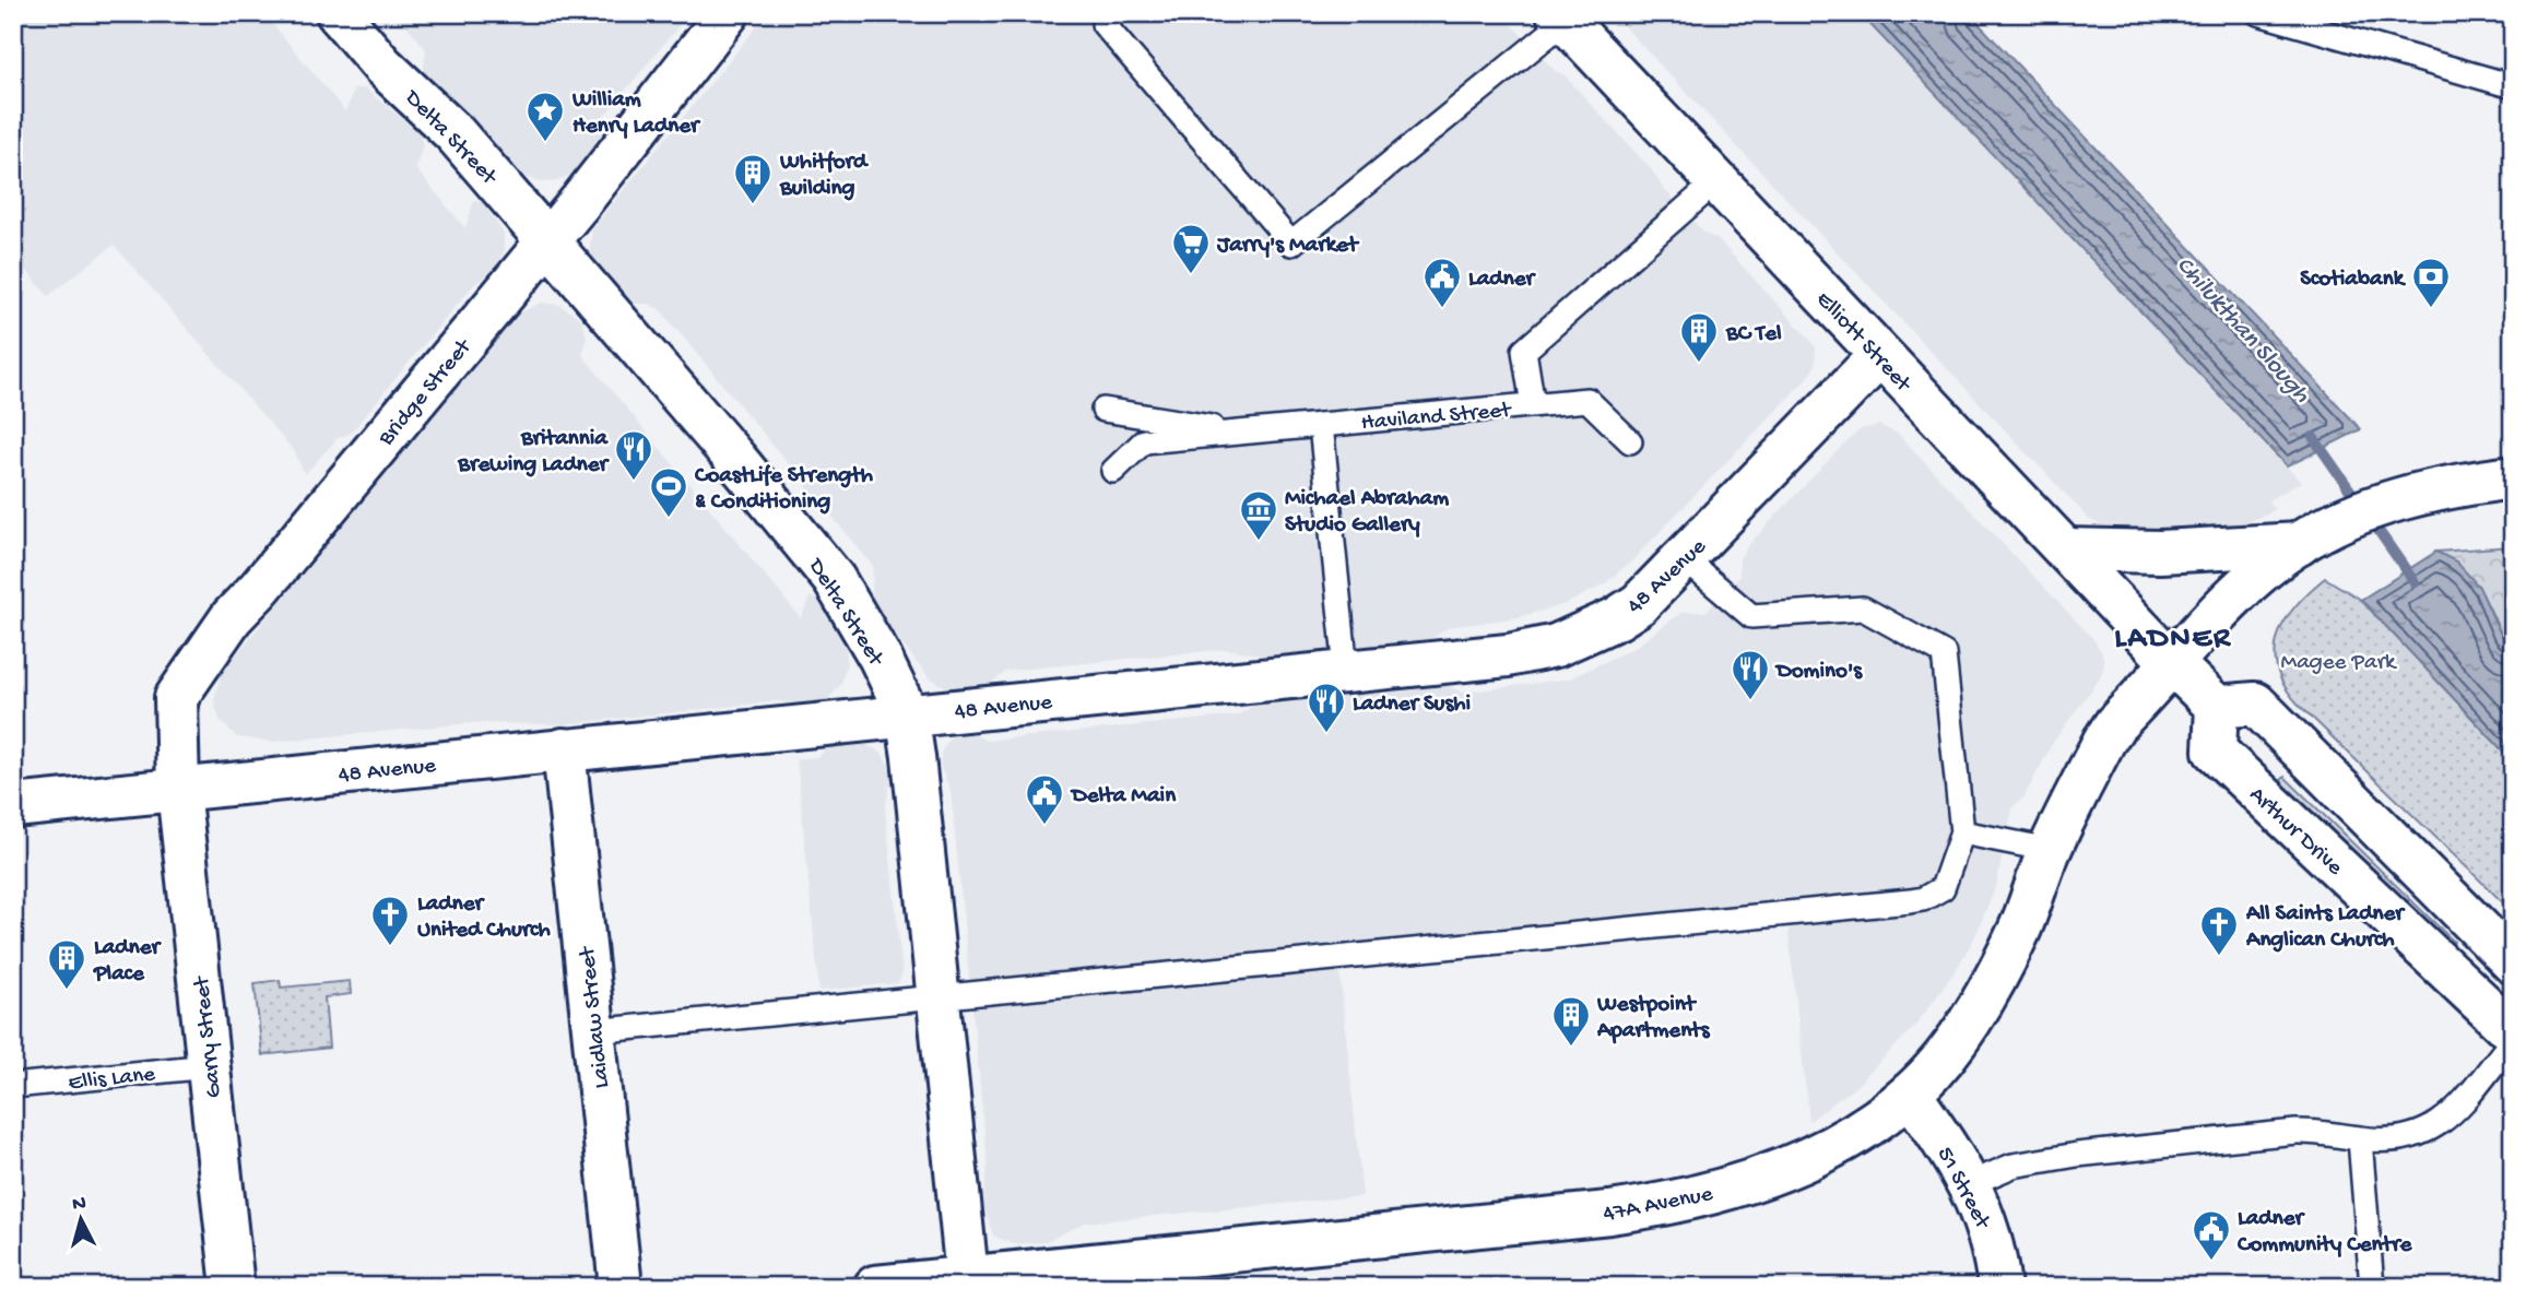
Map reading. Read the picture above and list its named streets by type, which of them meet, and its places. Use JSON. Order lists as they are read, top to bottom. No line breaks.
{"streets":{"street":["Delta Street","Elliott Street","Bridge Street","48 Avenue","Arthur Drive","Laidlaw Street","Garry Street","51 Street","47A Avenue"],"lane":["Haviland Street","Ellis Lane"]},"crossings":[["Delta Street","Bridge Street"],["Delta Street","48 Avenue"],["Delta Street","47A Avenue"],["Elliott Street","Haviland Street"],["Elliott Street","48 Avenue"],["Elliott Street","47A Avenue"],["Bridge Street","48 Avenue"],["Bridge Street","Garry Street"],["48 Avenue","Laidlaw Street"],["48 Avenue","Garry Street"],["Garry Street","Ellis Lane"],["51 Street","47A Avenue"]],"districts":["LADNER"],"water":["Chilukthan Slough"],"parks":["Magee Park"],"places":{"place":["William Henry Ladner"],"building":["Whitford Building","BC Tel","Ladner Place","Westpoint Apartments"],"supermarket":["Jarry's Market"],"public building":["Ladner","Delta Main","Ladner Community Centre"],"bank":["Scotiabank"],"restaurant":["Britannia Brewing Ladner","Domino's","Ladner Sushi"],"sports":["CoastLife Strength & Conditioning"],"museum":["Michael Abraham Studio Gallery"],"church":["Ladner United Church","All Saints Ladner Anglican Church"]},"north":"top"}
